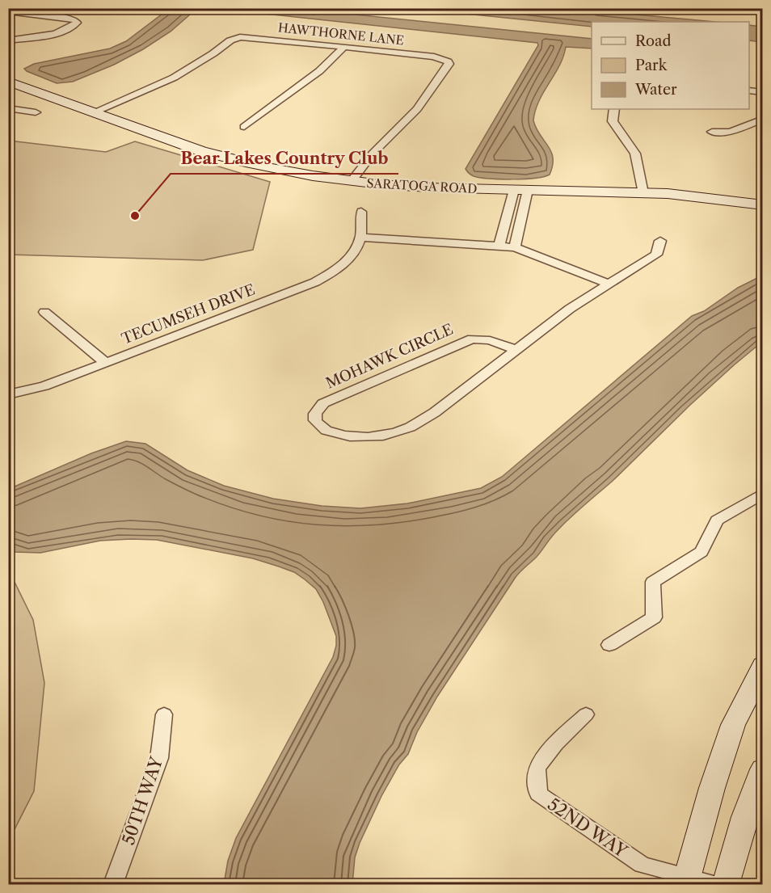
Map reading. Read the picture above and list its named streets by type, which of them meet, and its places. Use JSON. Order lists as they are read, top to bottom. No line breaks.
{"streets":{"street":["HAWTHORNE LANE","SARATOGA ROAD","TECUMSEH DRIVE","MOHAWK CIRCLE","50TH WAY","52ND WAY"]},"crossings":[["HAWTHORNE LANE","SARATOGA ROAD"]],"places":["Bear Lakes Country Club"],"legend":["Road","Park","Water"]}
